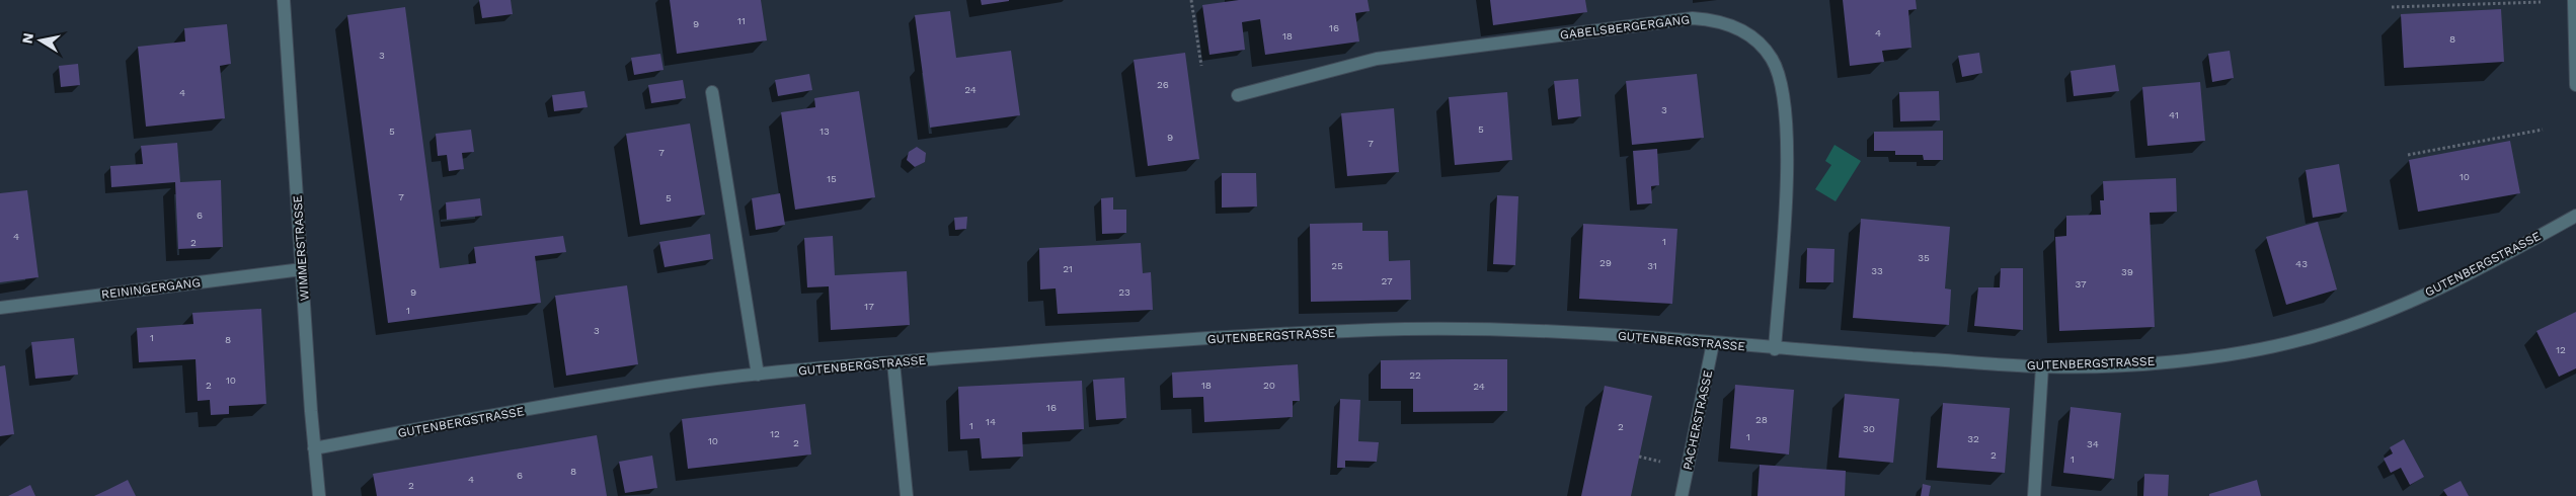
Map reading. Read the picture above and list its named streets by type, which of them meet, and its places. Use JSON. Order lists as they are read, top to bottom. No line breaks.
{"streets":{"street":["GABELSBERGERGANG","WIMMERSTRASSE","GUTENBERGSTRASSE","REININGERGANG","PACHERSTRASSE"]},"crossings":[["GABELSBERGERGANG","GUTENBERGSTRASSE"],["WIMMERSTRASSE","GUTENBERGSTRASSE"],["WIMMERSTRASSE","REININGERGANG"],["GUTENBERGSTRASSE","PACHERSTRASSE"]],"house_numbers":["11","9","16","4","18","8","3","26","24","4","3","41","5","5","13","9","7","7","10","15","7","5","6","4","1","2","35","29","43","25","31","21","33","39","27","37","9","23","17","1","3","1","8","12","22","10","2","18","20","24","16","28","14","1","2","30","12","1","32","10","2","34","2","1","8","6","4","2"],"north":"left"}
